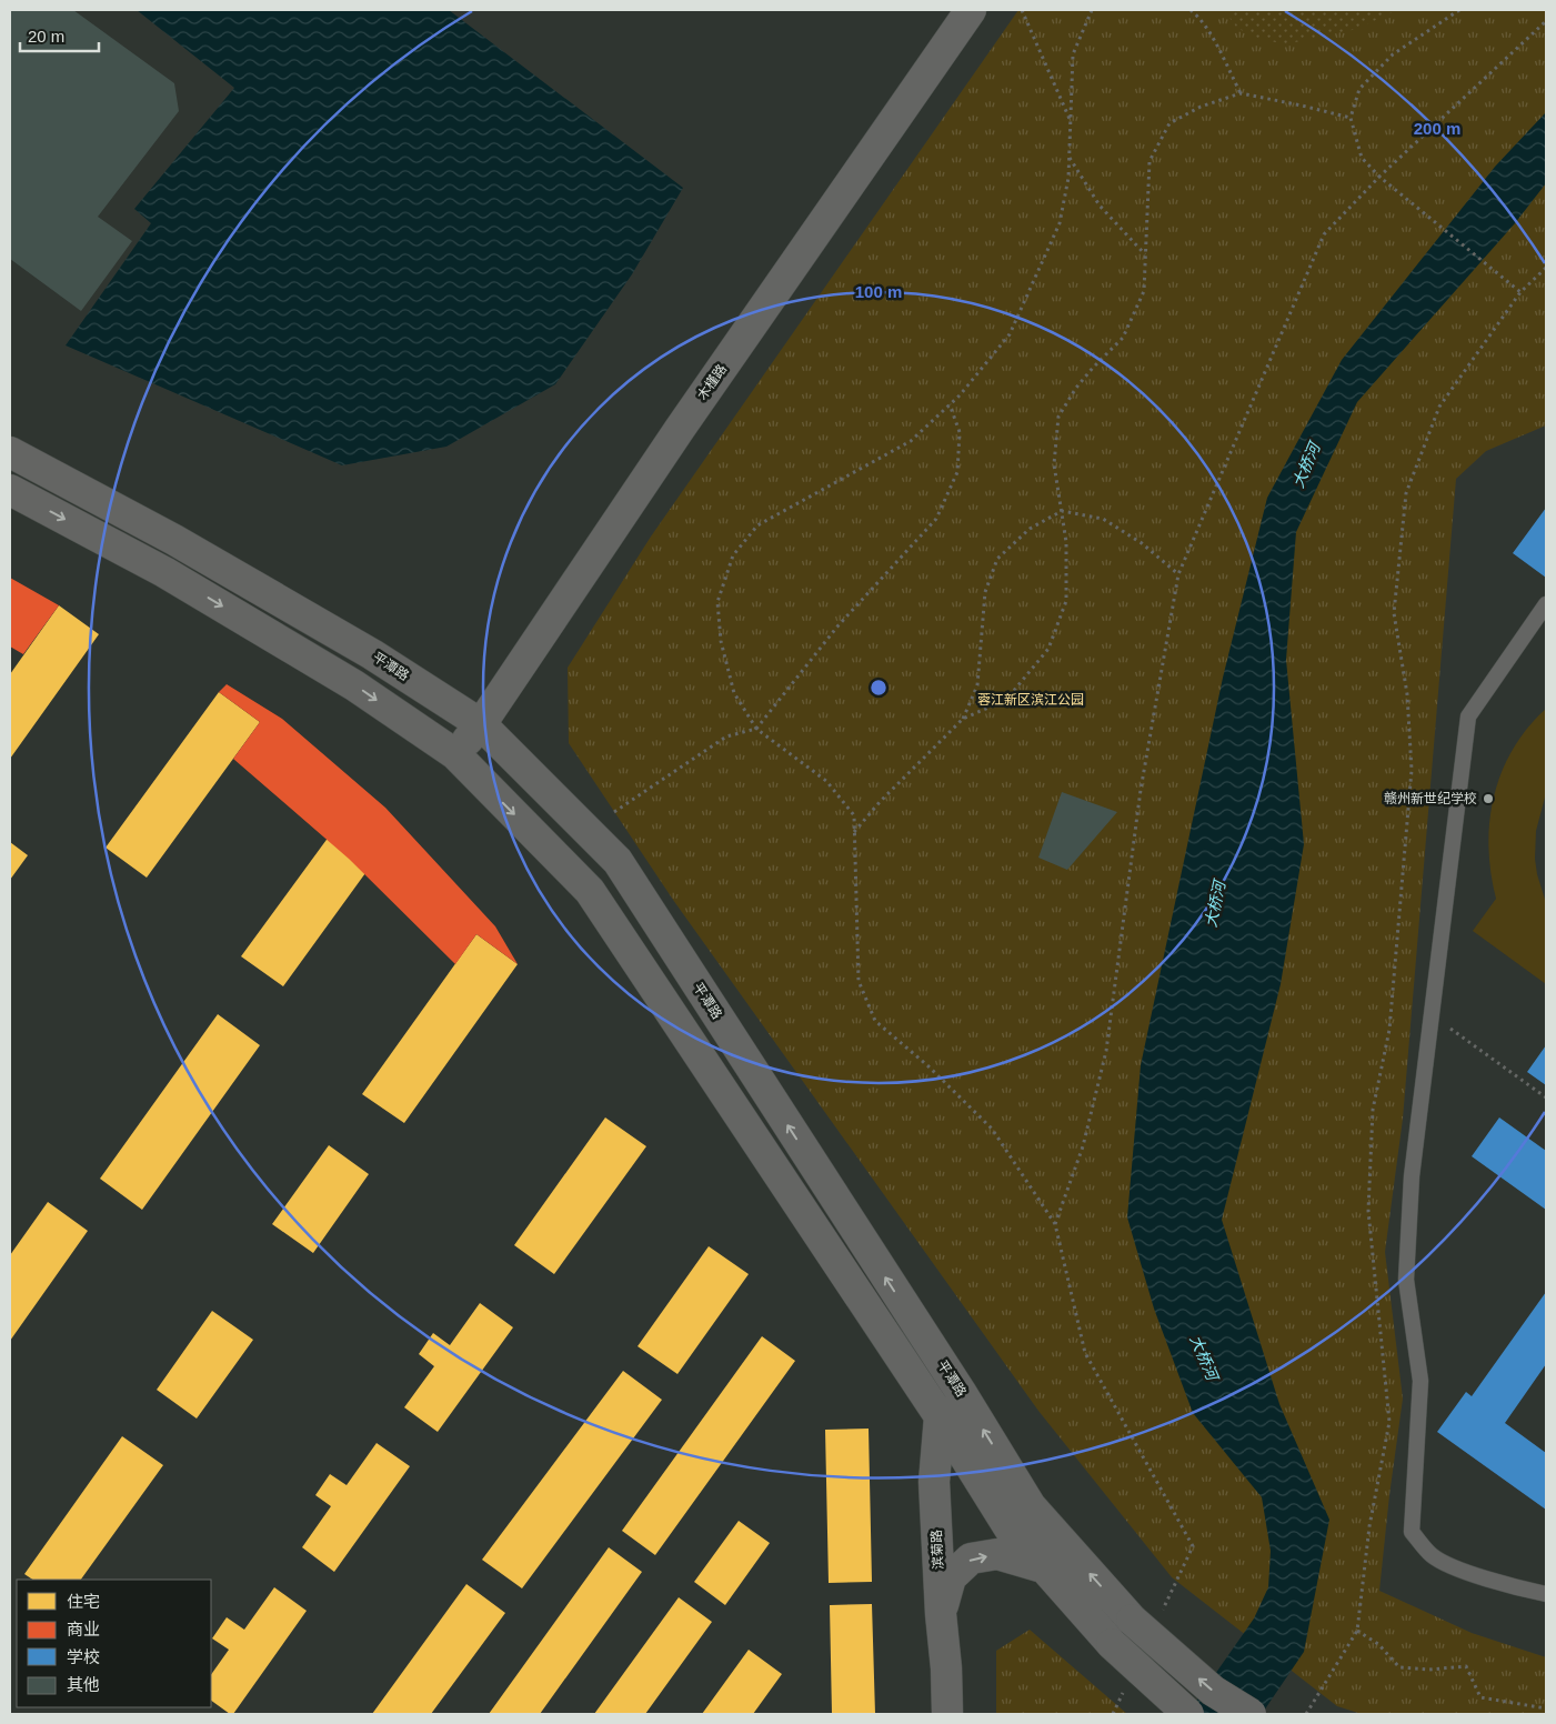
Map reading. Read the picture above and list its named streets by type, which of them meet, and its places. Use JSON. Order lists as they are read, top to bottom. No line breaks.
{"streets":{"street":["木槿路","平潭路","滨菊路"]},"crossings":[["木槿路","平潭路"]],"water":["大桥河"],"parks":["蓉江新区滨江公园"],"places":["赣州新世纪学校"],"legend":["住宅","商业","学校","其他"],"scale_bar":"20 m","rings":["200 m","100 m"]}
